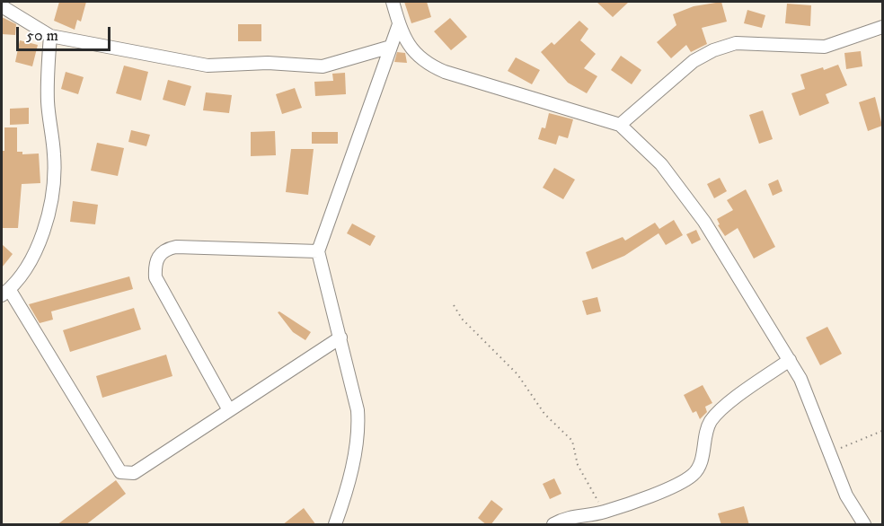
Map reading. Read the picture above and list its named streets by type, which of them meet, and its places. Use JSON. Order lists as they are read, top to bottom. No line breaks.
{"scale_bar":"50 m"}
